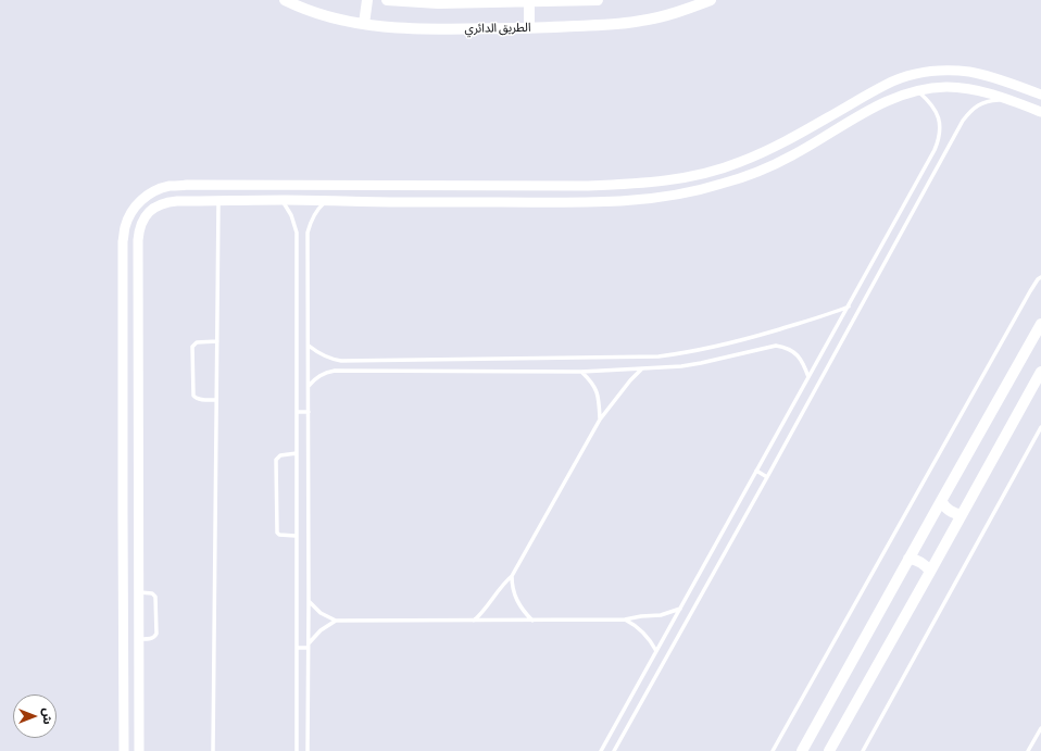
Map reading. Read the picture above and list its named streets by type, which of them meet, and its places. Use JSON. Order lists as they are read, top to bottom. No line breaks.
{"streets":{"main road":["الطريق الدائري"]},"north":"right"}
